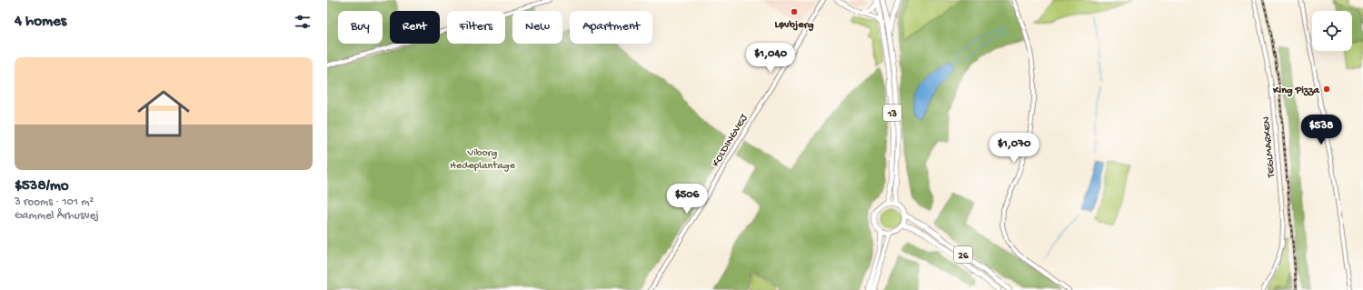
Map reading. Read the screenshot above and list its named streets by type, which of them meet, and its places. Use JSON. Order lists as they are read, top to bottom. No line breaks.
{"streets":{"main road":["13","26"],"street":["KOLDINGVEJ","TEGLMARKEN"]},"crossings":[["13","26"]],"parks":["Viborg Hedeplantage"],"places":["Løvbjerg","King Pizza"],"page":{"heading":"4 homes","chip":["Buy","Rent","Filters","New","Apartment"],"price":["$1,040","$538","$1,070","$506"],"list":[{"name":"$538/mo","note":"3 rooms · 101 m² · Gammel Århusvej"}]}}
